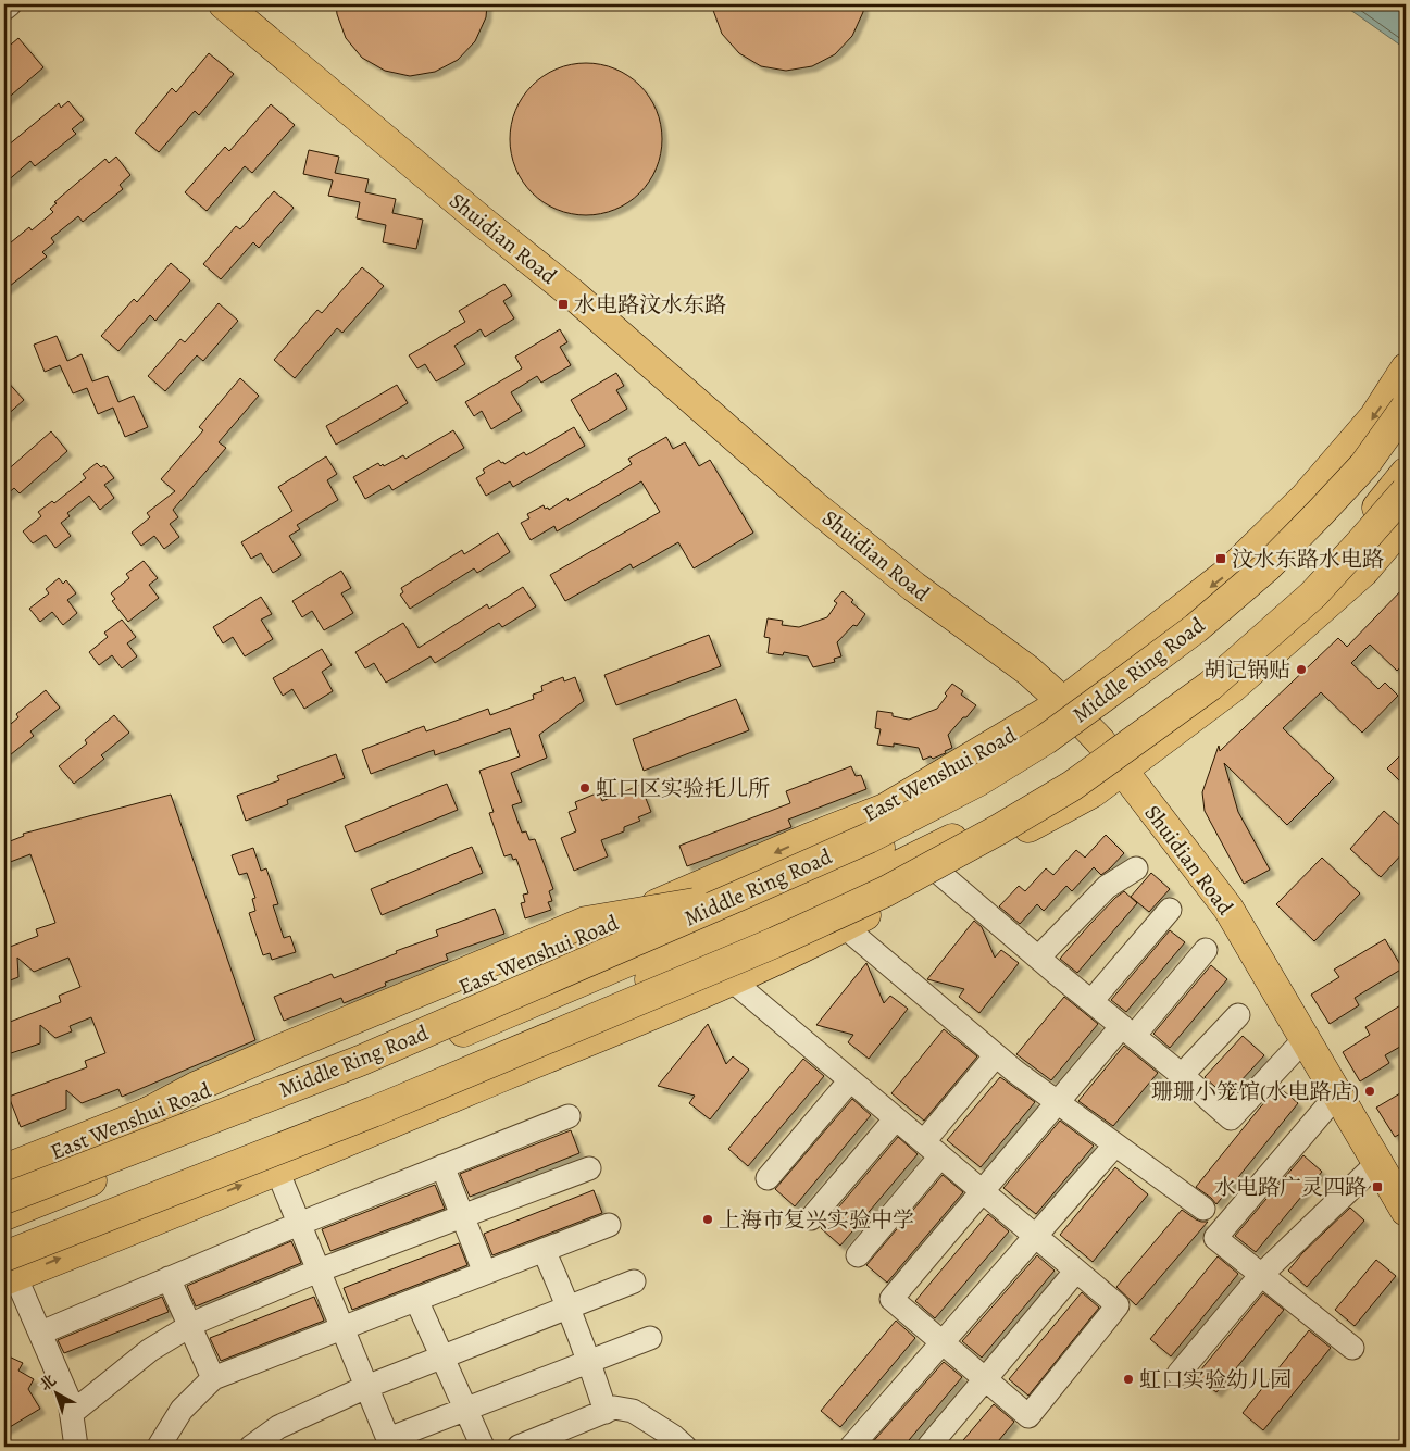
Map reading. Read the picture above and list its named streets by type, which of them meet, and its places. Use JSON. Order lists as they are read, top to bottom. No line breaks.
{"streets":{"main road":["Shuidian Road","Middle Ring Road","East Wenshui Road"]},"crossings":[["Shuidian Road","East Wenshui Road"]],"places":{"transit":["水电路汶水东路","汶水东路水电路","水电路广灵四路"],"other":["胡记锅贴","虹口区实验托儿所","珊珊小笼馆(水电路店)","上海市复兴实验中学","虹口实验幼儿园"]},"north":"top left"}
